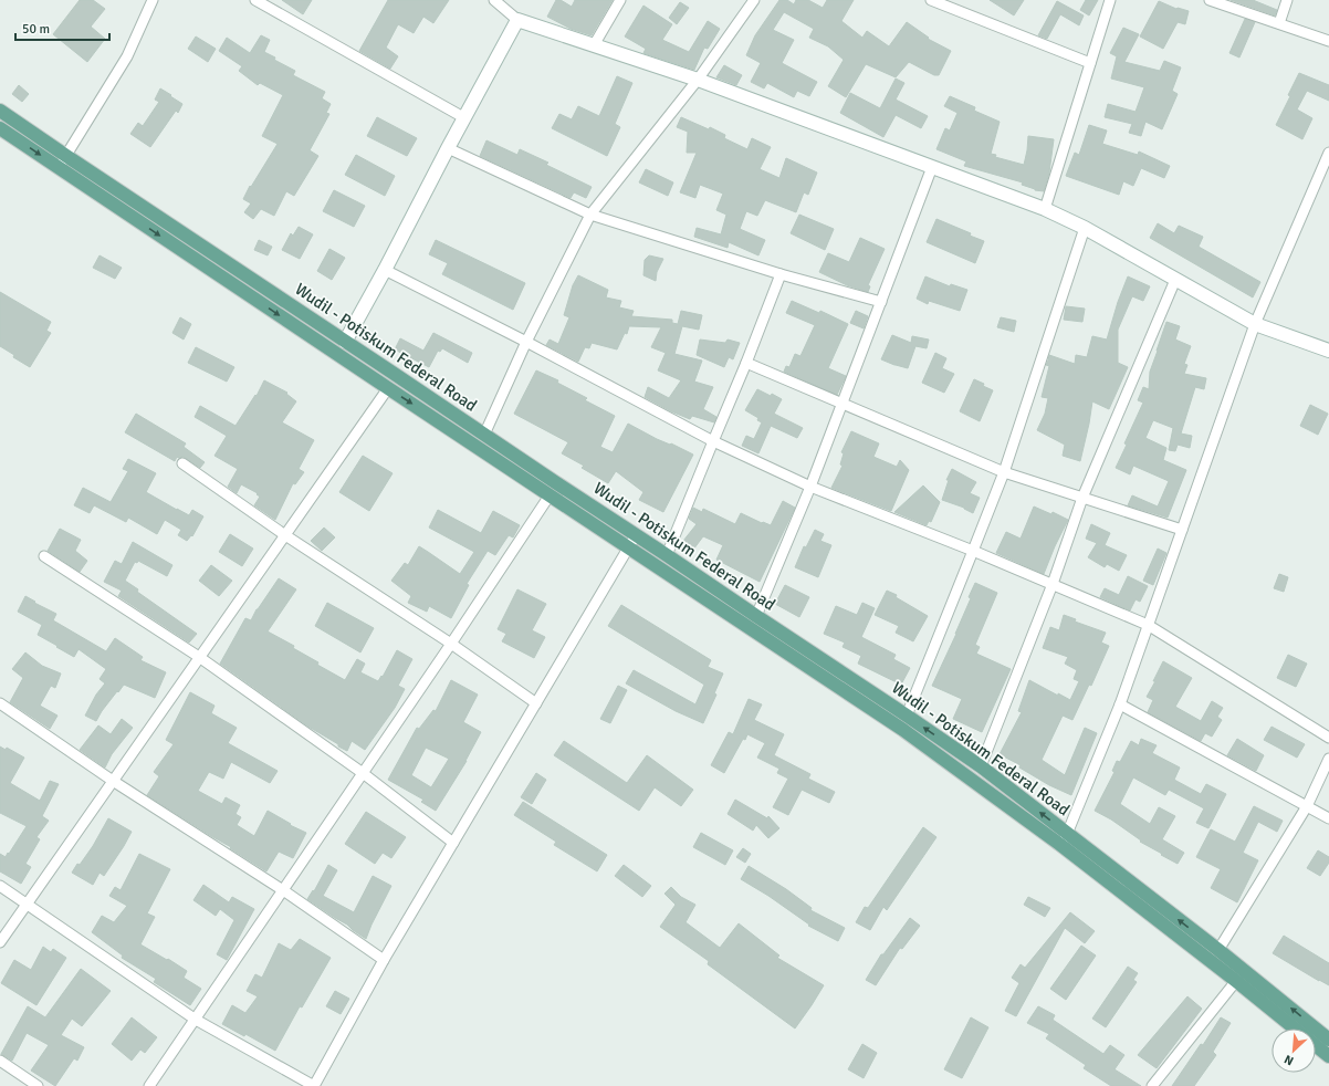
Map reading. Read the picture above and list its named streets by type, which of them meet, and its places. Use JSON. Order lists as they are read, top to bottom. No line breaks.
{"streets":{"main road":["Wudil - Potiskum Federal Road"]},"scale_bar":"50 m","north":"bottom left"}
